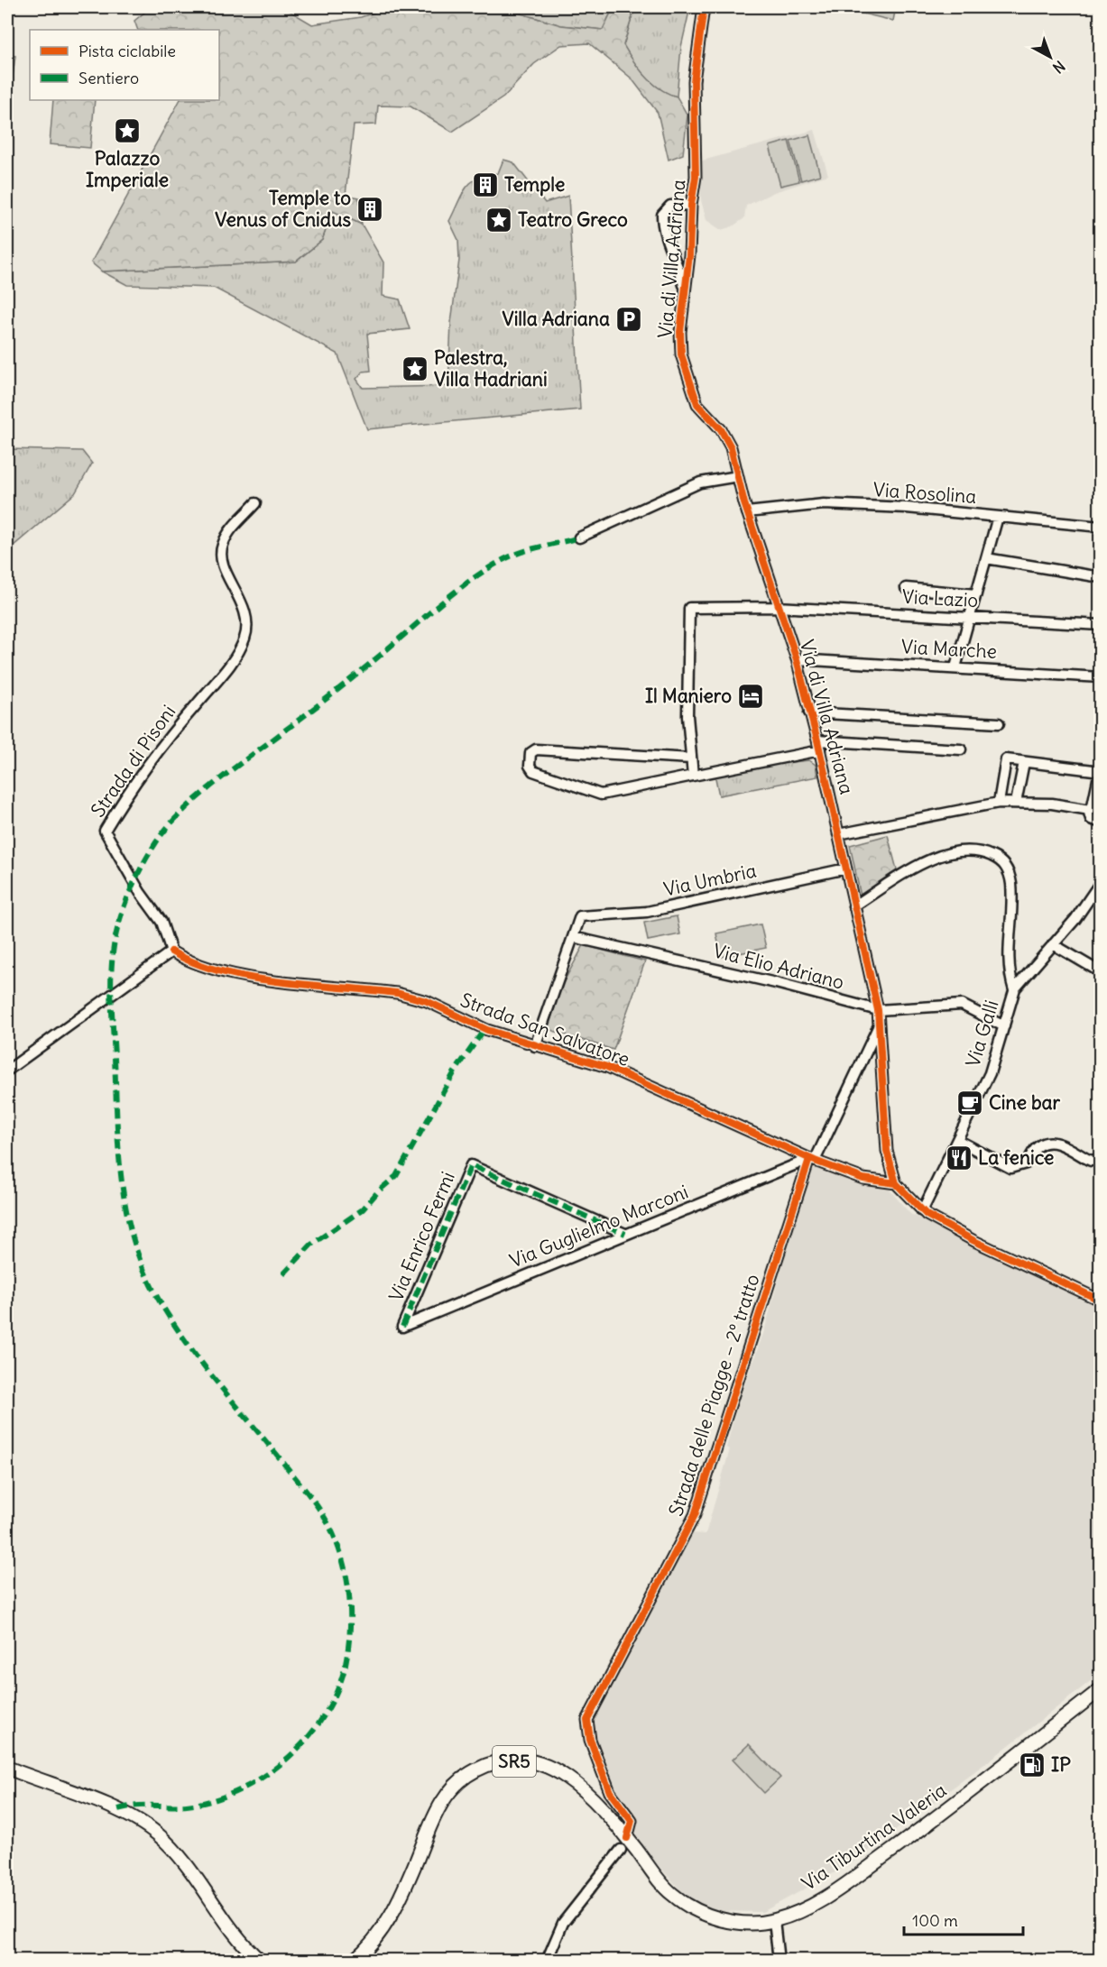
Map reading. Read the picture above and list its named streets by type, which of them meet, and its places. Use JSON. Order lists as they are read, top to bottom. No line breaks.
{"streets":{"main road":["SR5","Via Tiburtina Valeria"],"street":["Via di Villa Adriana","Via Rosolina","Via Lazio","Via Marche","Strada di Pisoni","Via Umbria","Via Elio Adriano","Strada San Salvatore","Via Galli","Via Guglielmo Marconi","Via Enrico Fermi","Strada delle Piagge – 2º tratto"]},"crossings":[["Via di Villa Adriana","Via Rosolina"],["Via di Villa Adriana","Via Lazio"],["Via di Villa Adriana","Via Marche"],["Via di Villa Adriana","Via Umbria"],["Via di Villa Adriana","Via Elio Adriano"],["Via di Villa Adriana","Strada San Salvatore"],["Via di Villa Adriana","Via Galli"],["Strada di Pisoni","Strada San Salvatore"],["Via Umbria","Via Elio Adriano"],["Via Elio Adriano","Via Galli"],["Strada San Salvatore","Via Guglielmo Marconi"],["Strada San Salvatore","Strada delle Piagge – 2º tratto"],["Via Guglielmo Marconi","Via Enrico Fermi"],["Via Guglielmo Marconi","Strada delle Piagge – 2º tratto"],["Strada delle Piagge – 2º tratto","Via Tiburtina Valeria"]],"places":{"place":["Palazzo Imperiale","Teatro Greco","Palestra, Villa Hadriani"],"building":["Temple","Temple to Venus of Cnidus"],"parking":["Villa Adriana"],"hotel":["Il Maniero"],"cafe":["Cine bar"],"restaurant":["La fenice"],"fuel station":["IP"]},"legend":["Pista ciclabile","Sentiero"],"scale_bar":"100 m","north":"bottom right"}
